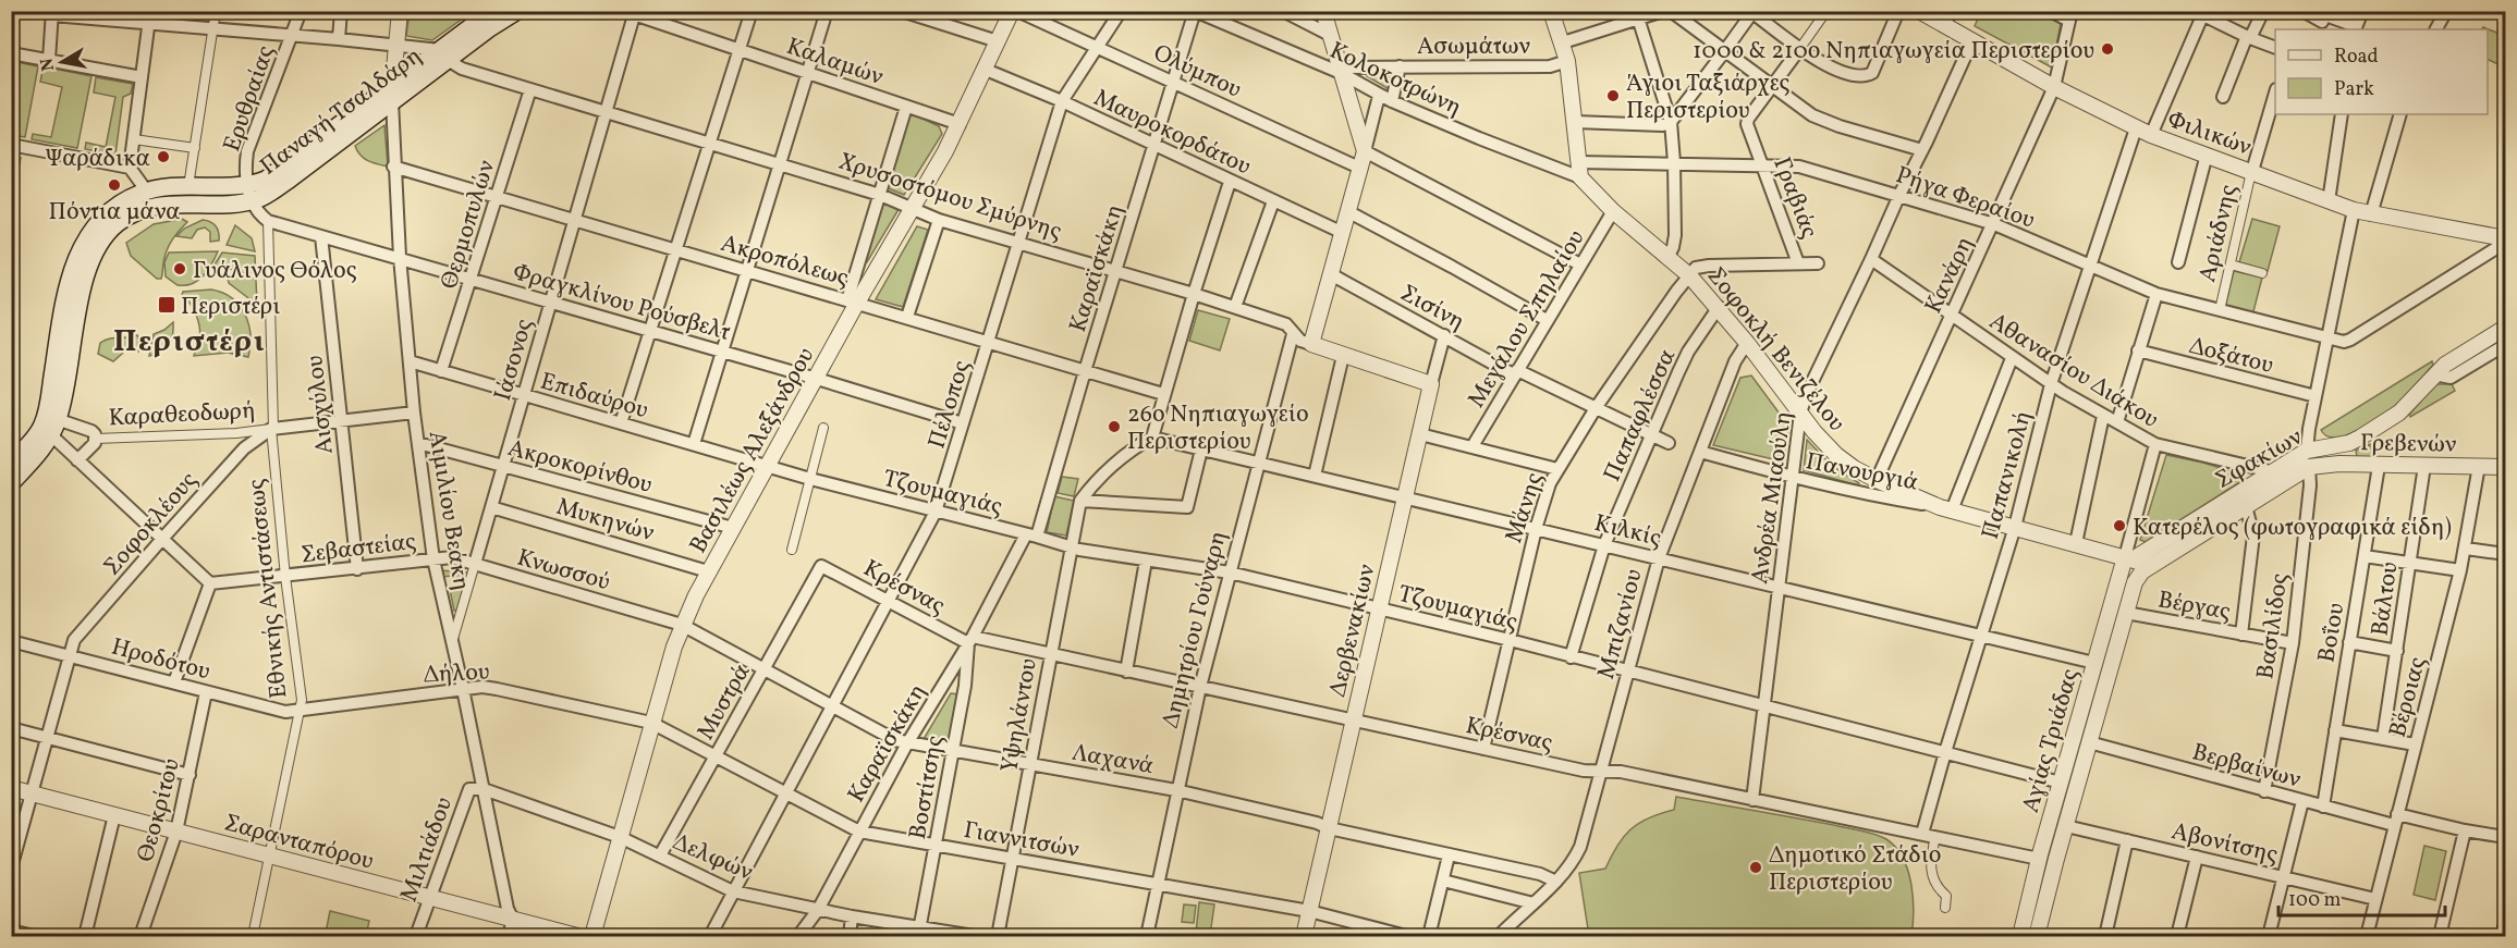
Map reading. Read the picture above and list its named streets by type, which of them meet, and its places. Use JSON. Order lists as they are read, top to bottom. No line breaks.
{"streets":{"main road":["Παναγή Τσαλδάρη"],"street":["Ασωμάτων","Καλαμών","Ολύμπου","Κολοκοτρώνη","Ερυθραίας","Μαυροκορδάτου","Φιλικών","Χρυσοστόμου Σμύρνης","Ρήγα Φεραίου","Γραβιάς","Θερμοπυλών","Αριάδνης","Ακροπόλεως","Καραϊσκάκη","Κανάρη","Φραγκλίνου Ρούσβελτ","Σισίνη","Μεγάλου Σπηλαίου","Σοφοκλή Βενιζέλου","Δοξάτου","Ιάσονος","Αθανασίου Διάκου","Επιδαύρου","Πέλοπος","Αισχύλου","Καραθεοδωρή","Παπαφλέσσα","Γρεβενών","Βασιλέως Αλεξάνδρου","Σφακίων","Ακροκορίνθου","Πανουργιά","Παπανικολή","Τζουμαγιάς","Ανδρέα Μιαούλη","Μάνης","Αιμιλίου Βεάκη","Μυκηνών","Σοφοκλέους","Κιλκίς","Σεβαστείας","Κνωσσού","Κρέσνας","Εθνικής Αντιστάσεως","Βάλτου","Βέργας","Μπιζανίου","Βασιλίδος","Δημητρίου Γούναρη","Δερβενακίων","Βοΐου","Ηροδότου","Δήλου","Βέροιας","Μυστρά","Υψηλάντου","Αγίας Τριάδας","Λαχανά","Βερβαίνων","Βοστίτσης","Θεοκρίτου","Γιαννιτσών","Σαρανταπόρου","Αβονίτσης","Μιλτιάδου","Δελφών"]},"crossings":[["Ασωμάτων","Κολοκοτρώνη"],["Καλαμών","Ιάσονος"],["Καλαμών","Βασιλέως Αλεξάνδρου"],["Ολύμπου","Καραϊσκάκη"],["Ολύμπου","Πέλοπος"],["Κολοκοτρώνη","Ρήγα Φεραίου"],["Κολοκοτρώνη","Καραϊσκάκη"],["Κολοκοτρώνη","Σοφοκλή Βενιζέλου"],["Ερυθραίας","Παναγή Τσαλδάρη"],["Ερυθραίας","Χρυσοστόμου Σμύρνης"],["Παναγή Τσαλδάρη","Χρυσοστόμου Σμύρνης"],["Παναγή Τσαλδάρη","Αιμιλίου Βεάκη"],["Μαυροκορδάτου","Καραϊσκάκη"],["Μαυροκορδάτου","Πέλοπος"],["Μαυροκορδάτου","Βασιλέως Αλεξάνδρου"],["Φιλικών","Ρήγα Φεραίου"],["Φιλικών","Αριάδνης"],["Φιλικών","Κανάρη"],["Φιλικών","Παπανικολή"],["Φιλικών","Ανδρέα Μιαούλη"],["Χρυσοστόμου Σμύρνης","Θερμοπυλών"],["Χρυσοστόμου Σμύρνης","Καραϊσκάκη"],["Χρυσοστόμου Σμύρνης","Ιάσονος"],["Χρυσοστόμου Σμύρνης","Πέλοπος"],["Χρυσοστόμου Σμύρνης","Βασιλέως Αλεξάνδρου"],["Χρυσοστόμου Σμύρνης","Δημητρίου Γούναρη"],["Χρυσοστόμου Σμύρνης","Δερβενακίων"],["Ρήγα Φεραίου","Γραβιάς"],["Ρήγα Φεραίου","Αριάδνης"],["Ρήγα Φεραίου","Κανάρη"],["Ρήγα Φεραίου","Σοφοκλή Βενιζέλου"],["Ρήγα Φεραίου","Παπανικολή"],["Ρήγα Φεραίου","Ανδρέα Μιαούλη"],["Θερμοπυλών","Ακροπόλεως"],["Θερμοπυλών","Φραγκλίνου Ρούσβελτ"],["Θερμοπυλών","Επιδαύρου"],["Ακροπόλεως","Καραϊσκάκη"],["Ακροπόλεως","Ιάσονος"],["Ακροπόλεως","Πέλοπος"],["Ακροπόλεως","Βασιλέως Αλεξάνδρου"],["Ακροπόλεως","Αιμιλίου Βεάκη"],["Καραϊσκάκη","Τζουμαγιάς"],["Καραϊσκάκη","Κρέσνας"],["Καραϊσκάκη","Λαχανά"],["Καραϊσκάκη","Βοστίτσης"],["Καραϊσκάκη","Γιαννιτσών"],["Καραϊσκάκη","Δελφών"],["Κανάρη","Σοφοκλή Βενιζέλου"],["Κανάρη","Αθανασίου Διάκου"],["Φραγκλίνου Ρούσβελτ","Ιάσονος"],["Φραγκλίνου Ρούσβελτ","Πέλοπος"],["Φραγκλίνου Ρούσβελτ","Αισχύλου"],["Φραγκλίνου Ρούσβελτ","Βασιλέως Αλεξάνδρου"],["Φραγκλίνου Ρούσβελτ","Αιμιλίου Βεάκη"],["Φραγκλίνου Ρούσβελτ","Εθνικής Αντιστάσεως"],["Σισίνη","Μεγάλου Σπηλαίου"],["Σισίνη","Δερβενακίων"],["Μεγάλου Σπηλαίου","Σοφοκλή Βενιζέλου"],["Σοφοκλή Βενιζέλου","Παπαφλέσσα"],["Σοφοκλή Βενιζέλου","Σφακίων"],["Σοφοκλή Βενιζέλου","Πανουργιά"],["Σοφοκλή Βενιζέλου","Παπανικολή"],["Σοφοκλή Βενιζέλου","Ανδρέα Μιαούλη"],["Σοφοκλή Βενιζέλου","Μάνης"],["Σοφοκλή Βενιζέλου","Μπιζανίου"],["Σοφοκλή Βενιζέλου","Αγίας Τριάδας"],["Ιάσονος","Επιδαύρου"],["Ιάσονος","Ακροκορίνθου"],["Ιάσονος","Αιμιλίου Βεάκη"],["Ιάσονος","Μυκηνών"],["Ιάσονος","Κνωσσού"],["Αθανασίου Διάκου","Σφακίων"],["Αθανασίου Διάκου","Παπανικολή"],["Αθανασίου Διάκου","Ανδρέα Μιαούλη"],["Επιδαύρου","Βασιλέως Αλεξάνδρου"],["Επιδαύρου","Τζουμαγιάς"],["Επιδαύρου","Αιμιλίου Βεάκη"],["Πέλοπος","Τζουμαγιάς"],["Πέλοπος","Κρέσνας"],["Πέλοπος","Λαχανά"],["Πέλοπος","Γιαννιτσών"],["Πέλοπος","Δελφών"],["Αισχύλου","Καραθεοδωρή"],["Αισχύλου","Σεβαστείας"],["Καραθεοδωρή","Αιμιλίου Βεάκη"],["Καραθεοδωρή","Σοφοκλέους"],["Καραθεοδωρή","Εθνικής Αντιστάσεως"],["Παπαφλέσσα","Τζουμαγιάς"],["Παπαφλέσσα","Κιλκίς"],["Γρεβενών","Σφακίων"],["Γρεβενών","Βάλτου"],["Γρεβενών","Βασιλίδος"],["Γρεβενών","Βοΐου"],["Γρεβενών","Βέροιας"],["Βασιλέως Αλεξάνδρου","Ακροκορίνθου"],["Βασιλέως Αλεξάνδρου","Τζουμαγιάς"],["Βασιλέως Αλεξάνδρου","Μυκηνών"],["Βασιλέως Αλεξάνδρου","Κνωσσού"],["Βασιλέως Αλεξάνδρου","Δήλου"],["Βασιλέως Αλεξάνδρου","Λαχανά"],["Βασιλέως Αλεξάνδρου","Γιαννιτσών"],["Βασιλέως Αλεξάνδρου","Δελφών"],["Σφακίων","Βασιλίδος"],["Σφακίων","Αγίας Τριάδας"],["Ακροκορίνθου","Αιμιλίου Βεάκη"],["Πανουργιά","Ανδρέα Μιαούλη"],["Πανουργιά","Μπιζανίου"],["Παπανικολή","Τζουμαγιάς"],["Παπανικολή","Κιλκίς"],["Παπανικολή","Κρέσνας"],["Τζουμαγιάς","Ανδρέα Μιαούλη"],["Τζουμαγιάς","Μάνης"],["Τζουμαγιάς","Μπιζανίου"],["Τζουμαγιάς","Δημητρίου Γούναρη"],["Τζουμαγιάς","Δερβενακίων"],["Τζουμαγιάς","Υψηλάντου"],["Τζουμαγιάς","Αγίας Τριάδας"],["Ανδρέα Μιαούλη","Κιλκίς"],["Ανδρέα Μιαούλη","Κρέσνας"],["Μάνης","Κιλκίς"],["Μάνης","Κρέσνας"],["Αιμιλίου Βεάκη","Σεβαστείας"],["Αιμιλίου Βεάκη","Κνωσσού"],["Αιμιλίου Βεάκη","Δήλου"],["Αιμιλίου Βεάκη","Σαρανταπόρου"],["Αιμιλίου Βεάκη","Μιλτιάδου"],["Αιμιλίου Βεάκη","Δελφών"],["Σοφοκλέους","Εθνικής Αντιστάσεως"],["Σοφοκλέους","Ηροδότου"],["Σοφοκλέους","Σαρανταπόρου"],["Κιλκίς","Μπιζανίου"],["Κιλκίς","Δημητρίου Γούναρη"],["Κιλκίς","Δερβενακίων"],["Κιλκίς","Αγίας Τριάδας"],["Σεβαστείας","Κνωσσού"],["Σεβαστείας","Εθνικής Αντιστάσεως"],["Κνωσσού","Λαχανά"],["Κρέσνας","Μπιζανίου"],["Κρέσνας","Δημητρίου Γούναρη"],["Κρέσνας","Δερβενακίων"],["Κρέσνας","Μυστρά"],["Κρέσνας","Υψηλάντου"],["Κρέσνας","Αγίας Τριάδας"],["Κρέσνας","Βοστίτσης"],["Εθνικής Αντιστάσεως","Ηροδότου"],["Εθνικής Αντιστάσεως","Δήλου"],["Εθνικής Αντιστάσεως","Σαρανταπόρου"],["Βέργας","Βασιλίδος"],["Βέργας","Αγίας Τριάδας"],["Μπιζανίου","Λαχανά"],["Βασιλίδος","Βερβαίνων"],["Δημητρίου Γούναρη","Λαχανά"],["Δημητρίου Γούναρη","Γιαννιτσών"],["Δερβενακίων","Λαχανά"],["Δερβενακίων","Γιαννιτσών"],["Βοΐου","Βερβαίνων"],["Ηροδότου","Δήλου"],["Ηροδότου","Θεοκρίτου"],["Δήλου","Γιαννιτσών"],["Βέροιας","Βερβαίνων"],["Βέροιας","Αβονίτσης"],["Μυστρά","Λαχανά"],["Μυστρά","Γιαννιτσών"],["Μυστρά","Δελφών"],["Υψηλάντου","Λαχανά"],["Υψηλάντου","Γιαννιτσών"],["Αγίας Τριάδας","Βερβαίνων"],["Αγίας Τριάδας","Αβονίτσης"],["Λαχανά","Βοστίτσης"],["Βοστίτσης","Γιαννιτσών"],["Βοστίτσης","Δελφών"],["Θεοκρίτου","Σαρανταπόρου"],["Σαρανταπόρου","Μιλτιάδου"],["Μιλτιάδου","Δελφών"]],"districts":["Περιστέρι"],"places":{"other":["100ο & 210ο Νηπιαγωγεία Περιστερίου","Άγιοι Ταξιάρχες Περιστερίου","Ψαράδικα","Πόντια μάνα","Γυάλινος Θόλος","26ο Νηπιαγωγείο Περιστερίου","Κατερέλος (φωτογραφικά είδη)","Δημοτικό Στάδιο Περιστερίου"],"transit":["Περιστέρι"]},"legend":["Road","Park"],"scale_bar":"100 m","north":"left"}
